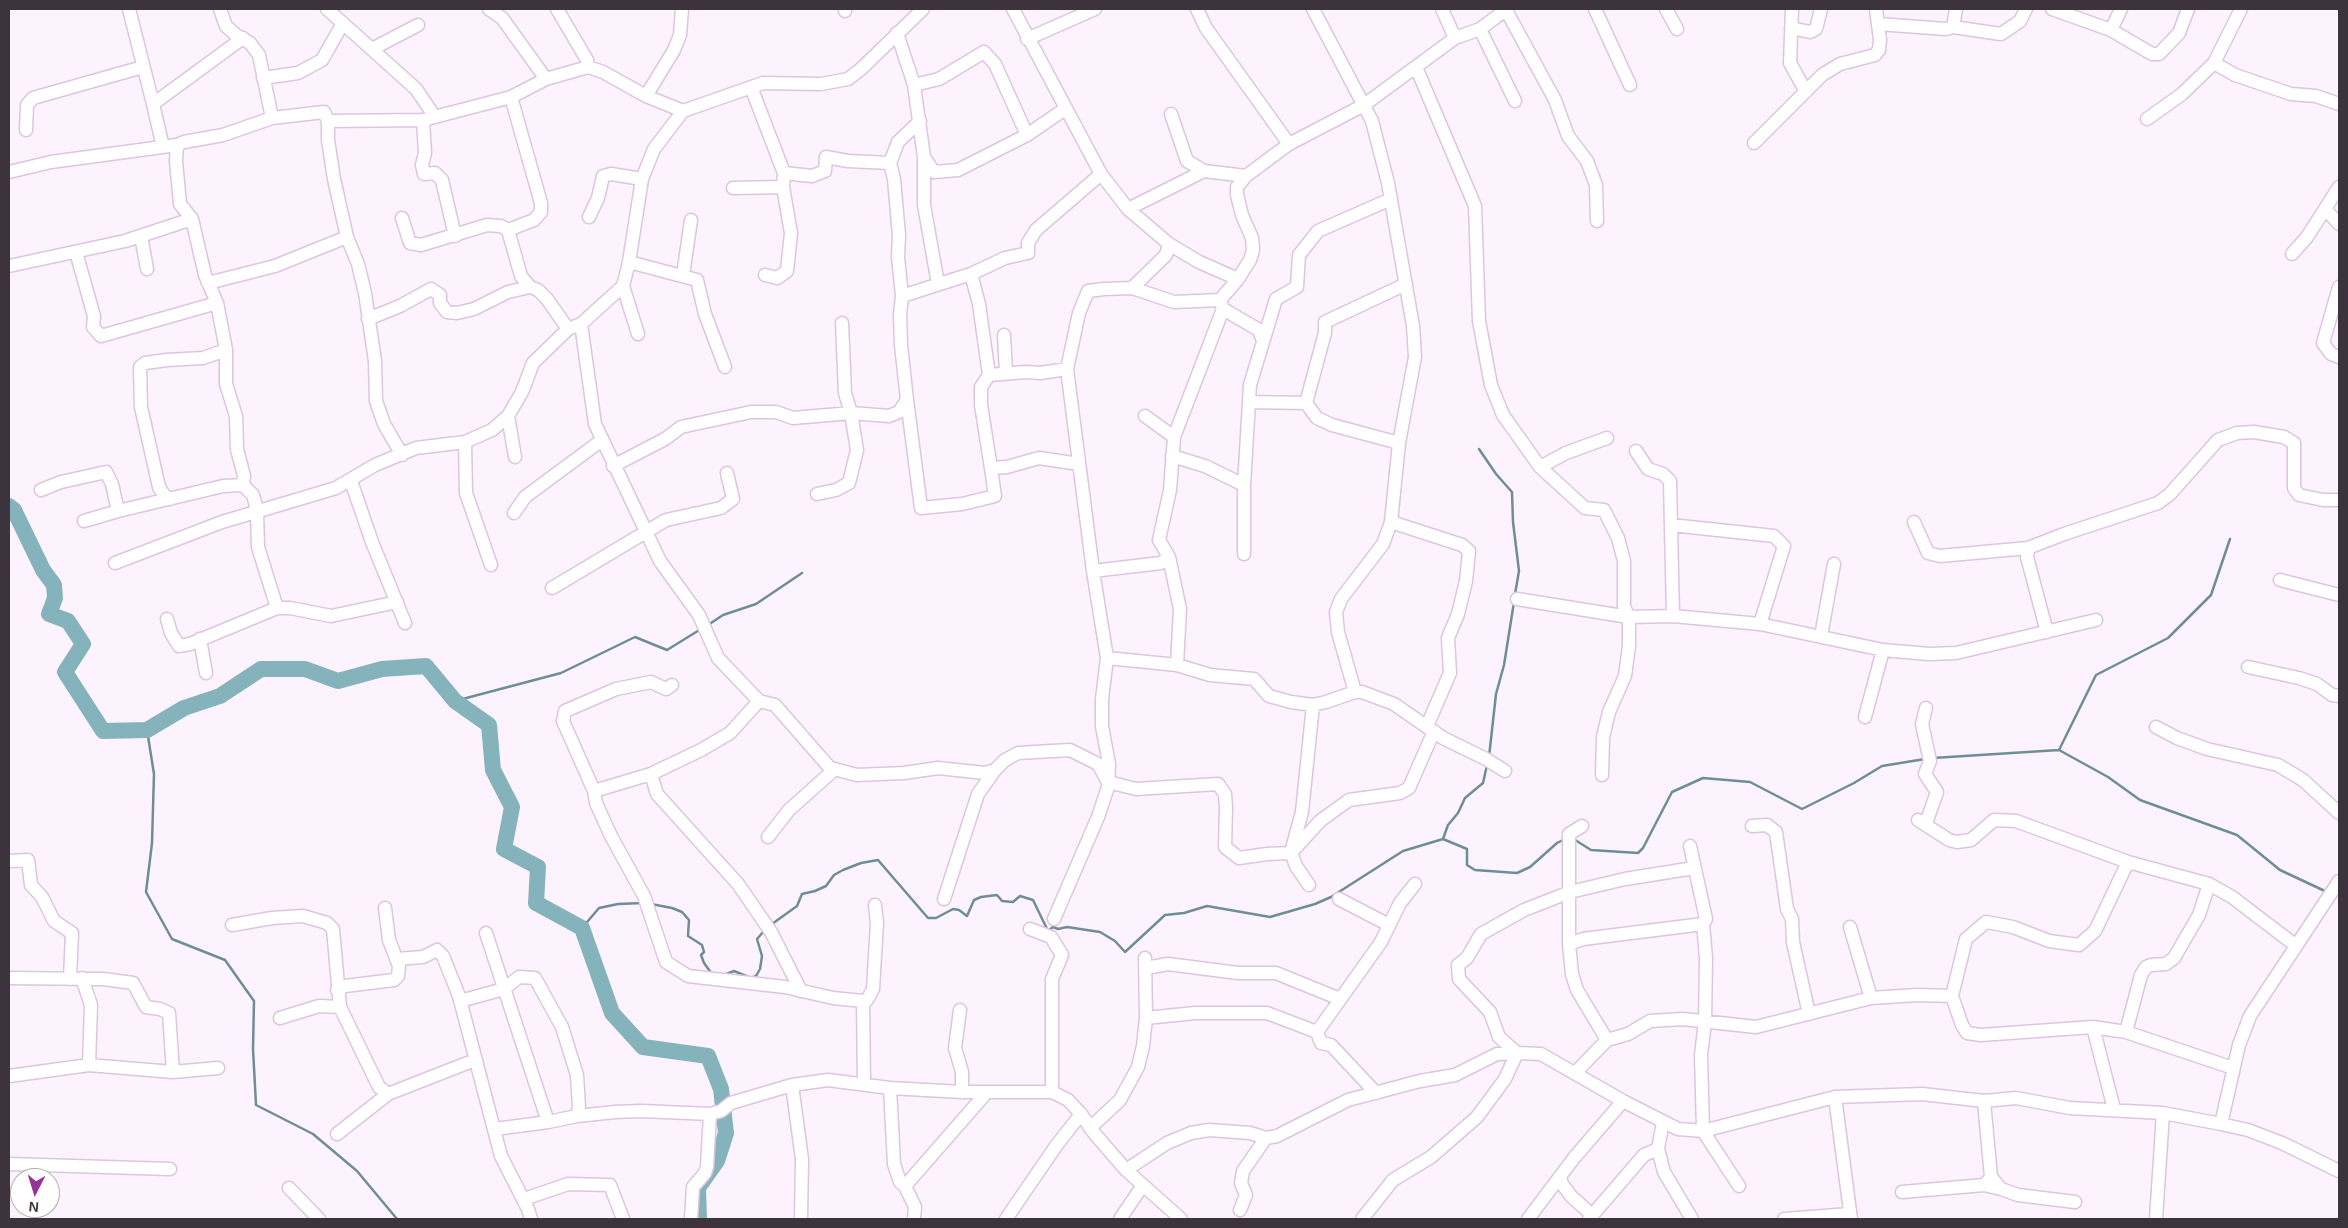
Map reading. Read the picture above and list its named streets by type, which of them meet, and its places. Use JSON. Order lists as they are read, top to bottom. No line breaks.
{"north":"bottom"}
